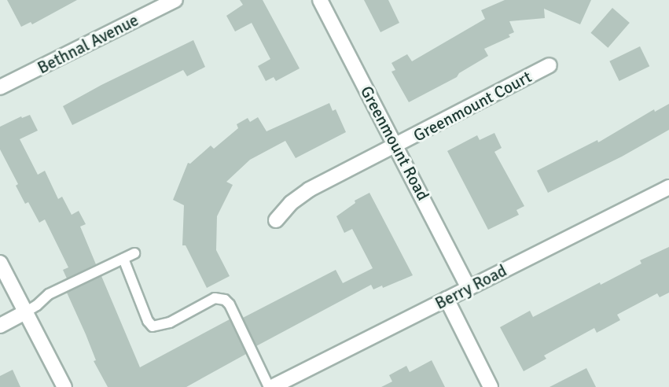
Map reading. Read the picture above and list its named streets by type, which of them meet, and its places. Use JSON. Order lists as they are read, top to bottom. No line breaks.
{"streets":{"street":["Bethnal Avenue","Greenmount Court","Greenmount Road","Berry Road"]},"crossings":[["Greenmount Court","Greenmount Road"],["Greenmount Road","Berry Road"]]}
